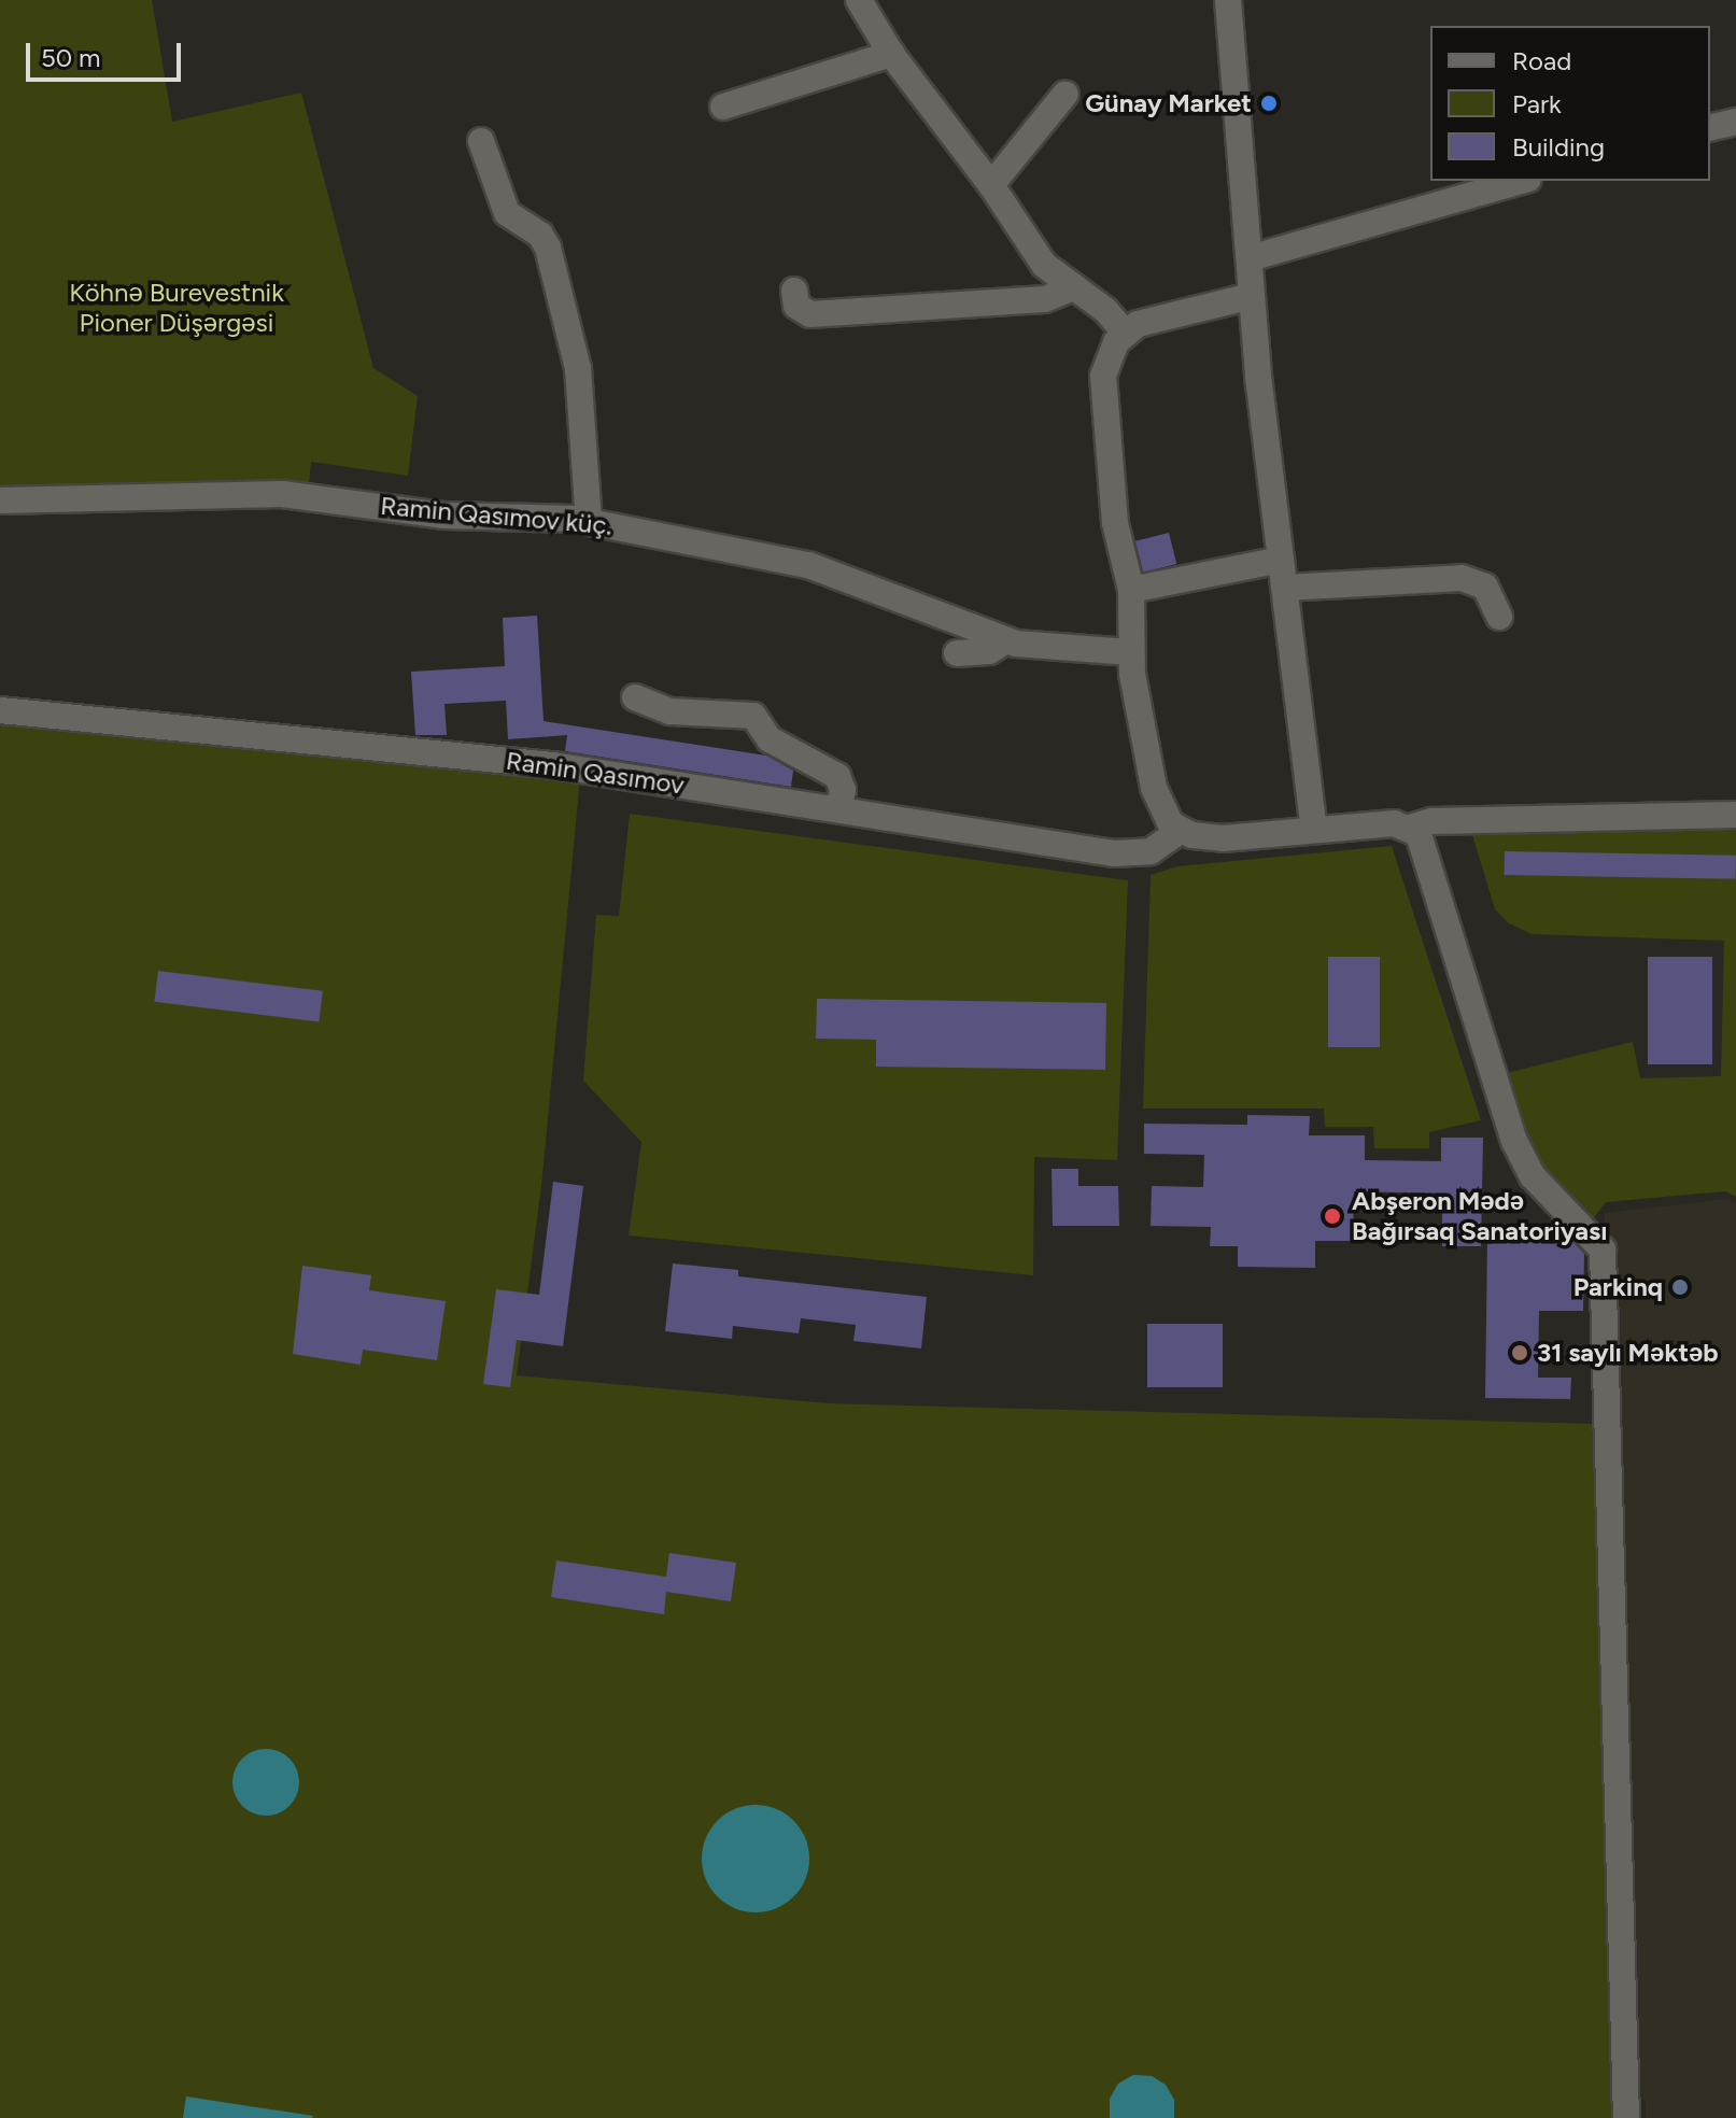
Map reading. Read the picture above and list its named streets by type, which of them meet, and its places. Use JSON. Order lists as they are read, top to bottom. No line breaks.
{"streets":{"street":["Ramin Qasımov küç.","Ramin Qasımov"]},"parks":["Köhnə Burevestnik Pioner Düşərgəsi"],"places":["Günay Market","Abşeron Mədə Bağırsaq Sanatoriyası","Parkinq","31 saylı Məktəb"],"legend":["Road","Park","Building"],"scale_bar":"50 m"}
